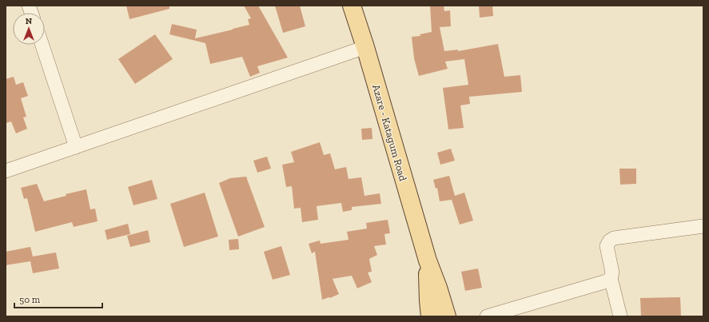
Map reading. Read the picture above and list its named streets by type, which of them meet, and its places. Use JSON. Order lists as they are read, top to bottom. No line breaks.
{"streets":{"main road":["Azare - Katagum Road"]},"scale_bar":"50 m","north":"top"}
